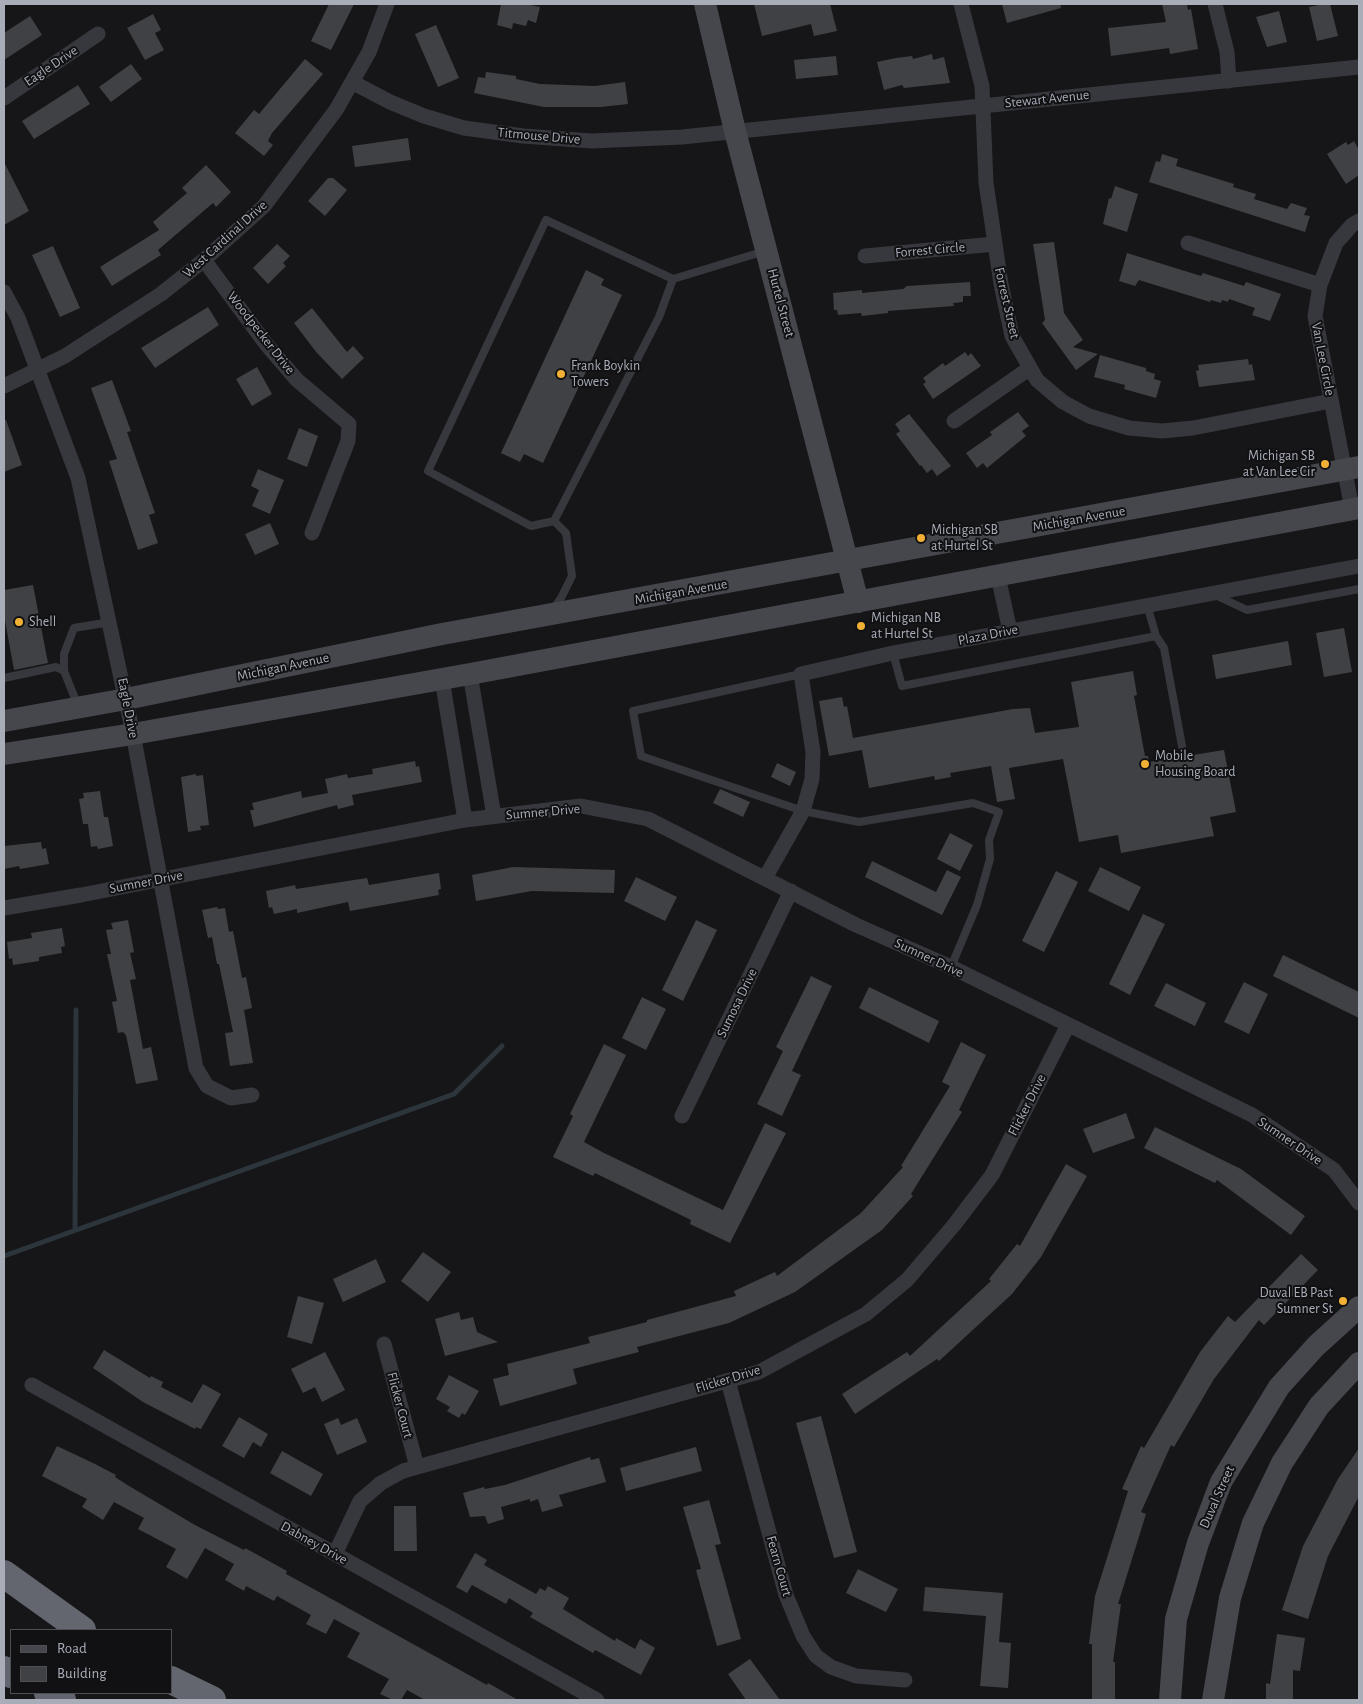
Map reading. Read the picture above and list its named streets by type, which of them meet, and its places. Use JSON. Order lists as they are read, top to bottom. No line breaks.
{"streets":{"main road":["Hurtel Street","Michigan Avenue","Duval Street"],"street":["Eagle Drive","Stewart Avenue","Titmouse Drive","West Cardinal Drive","Forrest Circle","Forrest Street","Woodpecker Drive","Van Lee Circle","Plaza Drive","Sumner Drive","Sumosa Drive","Flicker Drive","Flicker Court","Dabney Drive","Fearn Court"]},"crossings":[["Eagle Drive","West Cardinal Drive"],["Eagle Drive","Michigan Avenue"],["Eagle Drive","Sumner Drive"],["Stewart Avenue","Titmouse Drive"],["Stewart Avenue","Hurtel Street"],["Stewart Avenue","Forrest Street"],["Titmouse Drive","West Cardinal Drive"],["Titmouse Drive","Hurtel Street"],["West Cardinal Drive","Woodpecker Drive"],["Forrest Circle","Forrest Street"],["Hurtel Street","Michigan Avenue"],["Forrest Street","Van Lee Circle"],["Van Lee Circle","Michigan Avenue"],["Sumner Drive","Sumosa Drive"],["Sumner Drive","Flicker Drive"],["Flicker Drive","Flicker Court"],["Flicker Drive","Dabney Drive"],["Flicker Drive","Fearn Court"]],"places":["Frank Boykin Towers","Michigan SB at Van Lee Cir","Michigan SB at Hurtel St","Shell","Michigan NB at Hurtel St","Mobile Housing Board","Duval EB Past Sumner St"],"legend":["Road","Building"]}
